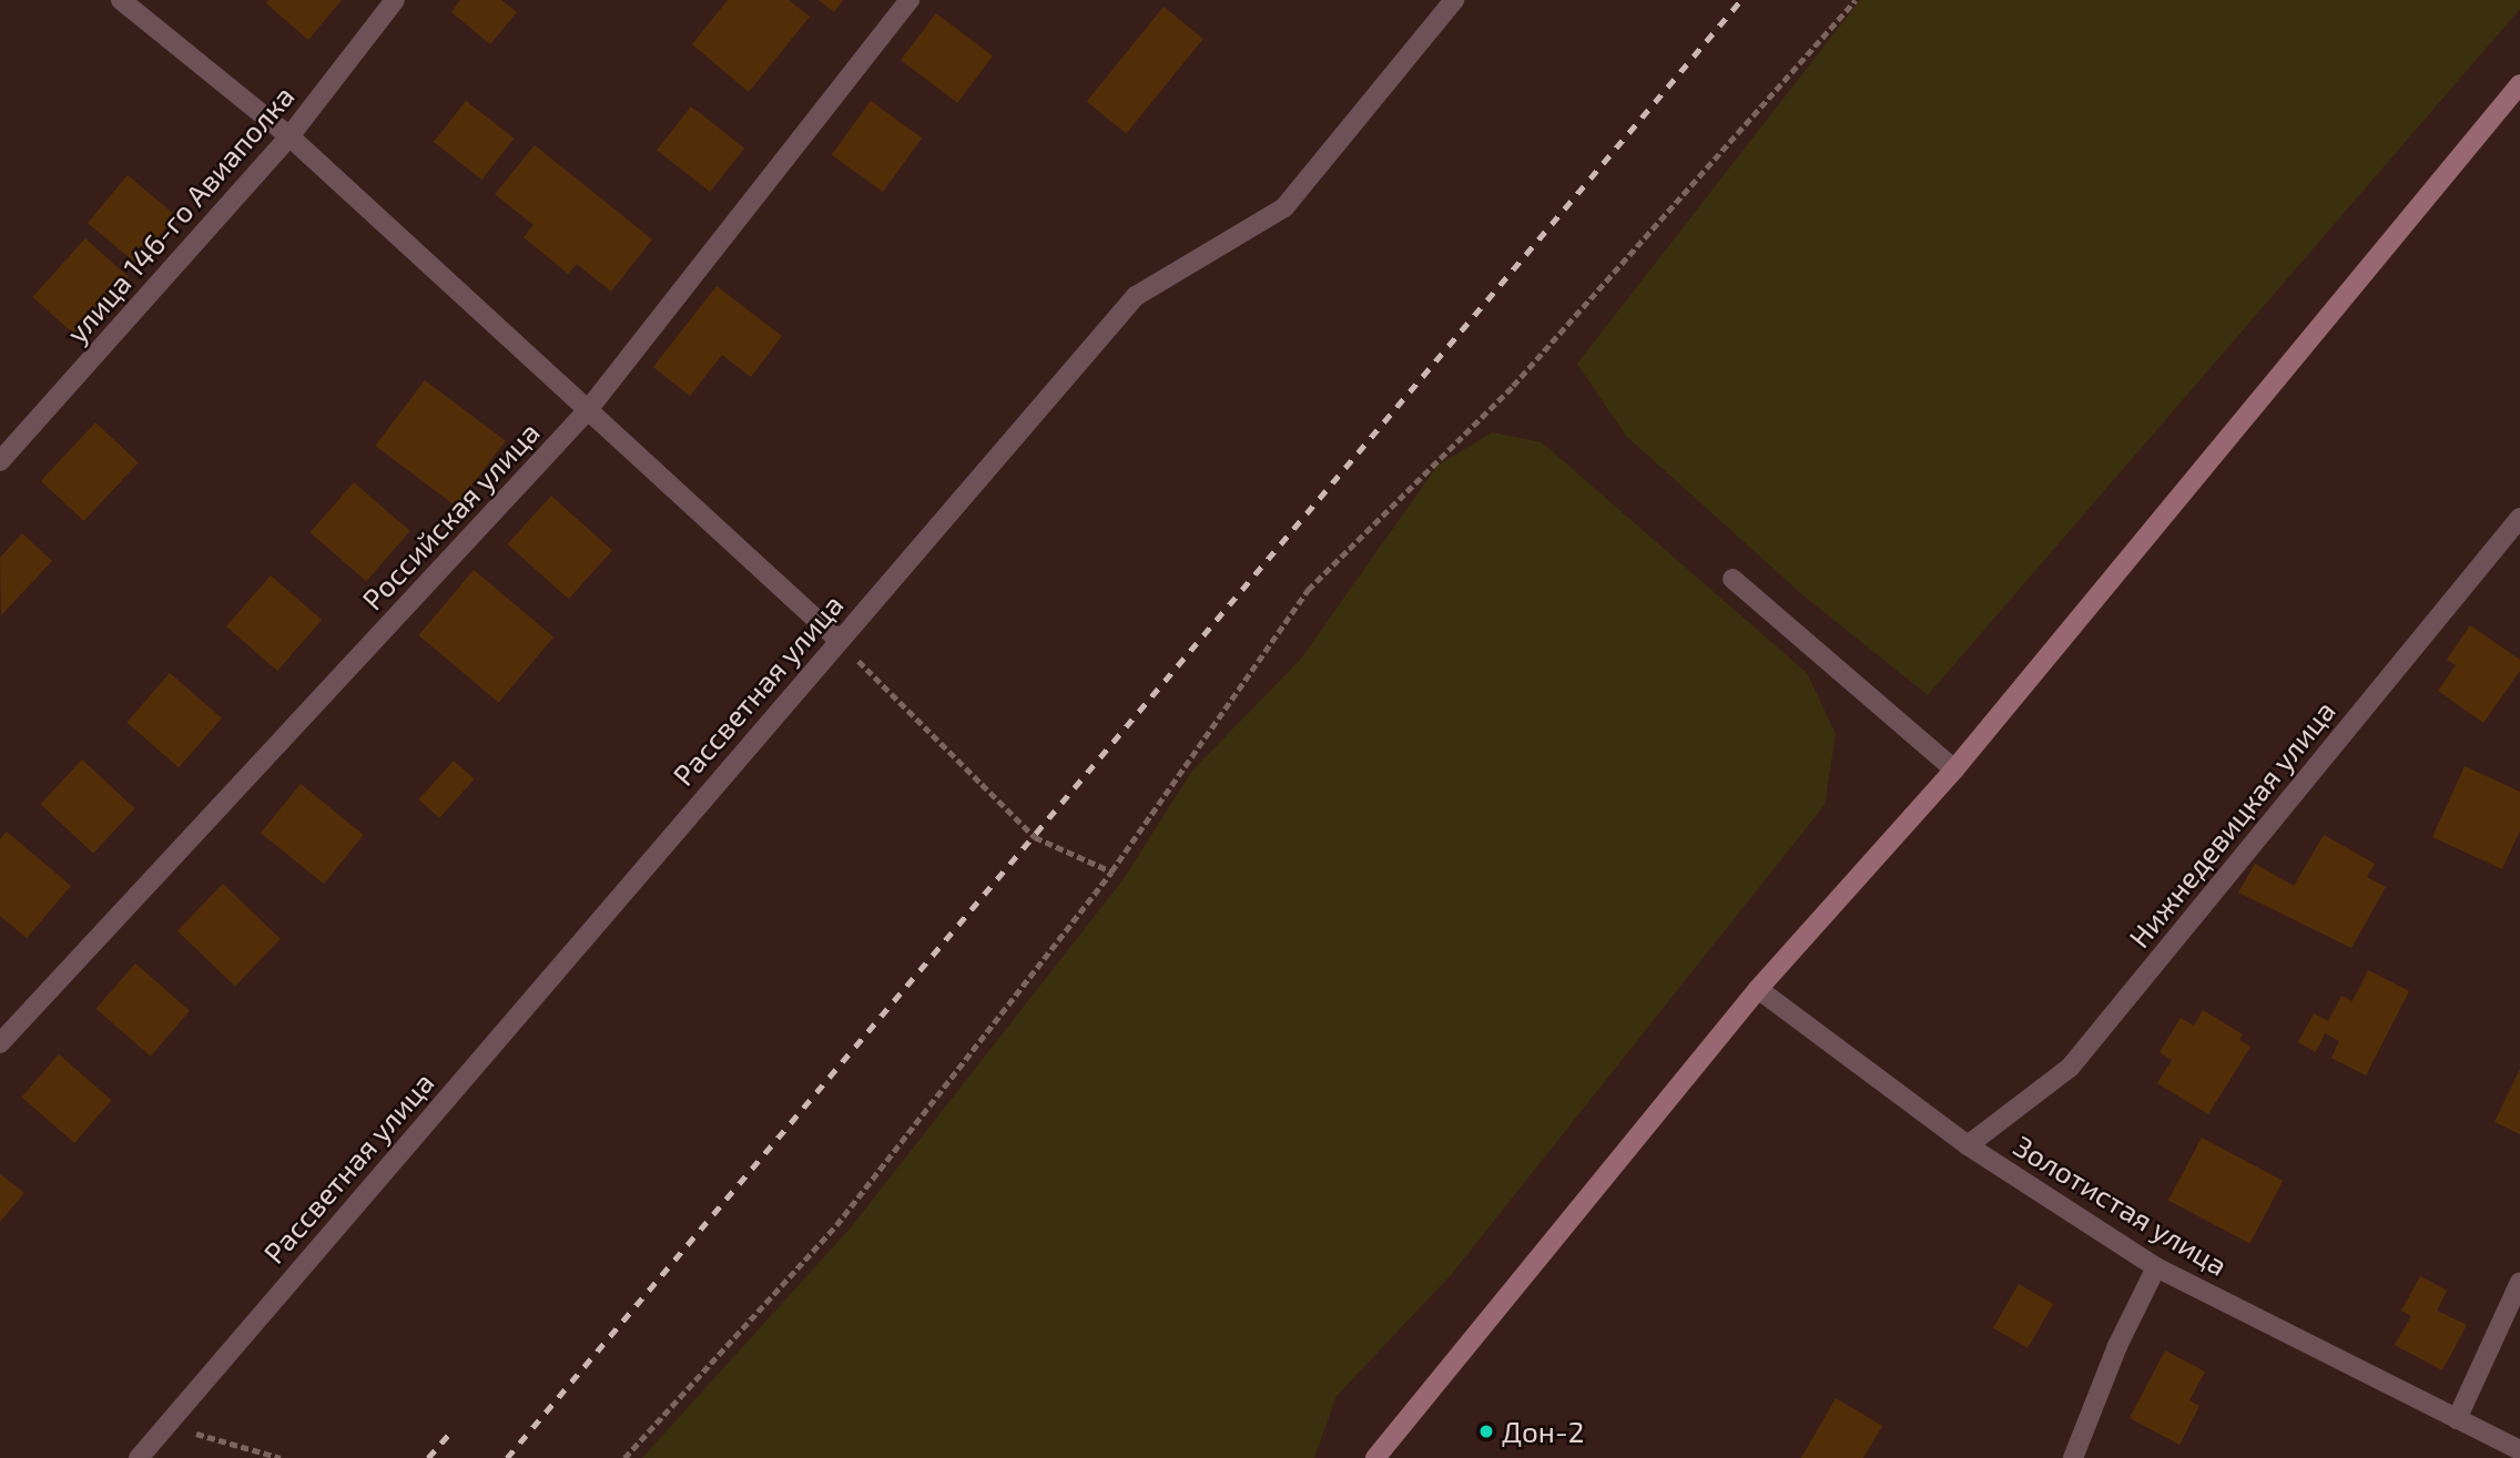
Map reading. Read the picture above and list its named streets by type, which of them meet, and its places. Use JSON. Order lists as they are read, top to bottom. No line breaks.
{"streets":{"street":["улица 146-го Авиаполка","Российская улица","Рассветная улица","Нижнедевицкая улица","Золотистая улица"]},"crossings":[["Нижнедевицкая улица","Золотистая улица"]],"places":["Дон-2"]}
